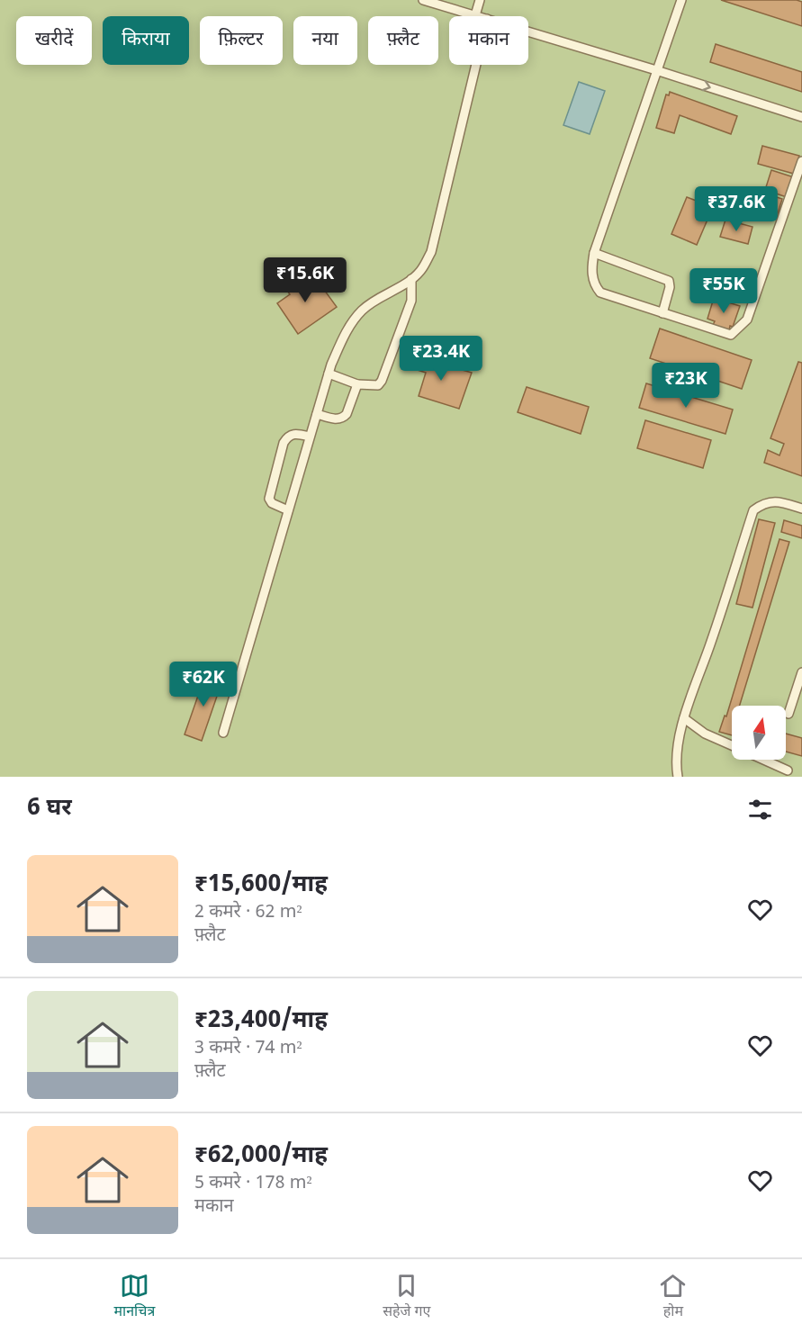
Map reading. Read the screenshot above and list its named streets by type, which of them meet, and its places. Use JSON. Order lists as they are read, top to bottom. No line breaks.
{"north":"top","page":{"chip":["खरीदें","किराया","फ़िल्टर","नया","फ़्लैट","मकान"],"price":["₹37.6K","₹15.6K","₹55K","₹23.4K","₹23K","₹62K"],"heading":"6 घर","list":[{"name":"₹15,600/माह","note":"2 कमरे · 62 m² · फ़्लैट"},{"name":"₹23,400/माह","note":"3 कमरे · 74 m² · फ़्लैट"},{"name":"₹62,000/माह","note":"5 कमरे · 178 m² · मकान"}],"tabs":["मानचित्र","सहेजे गए","होम"]}}
